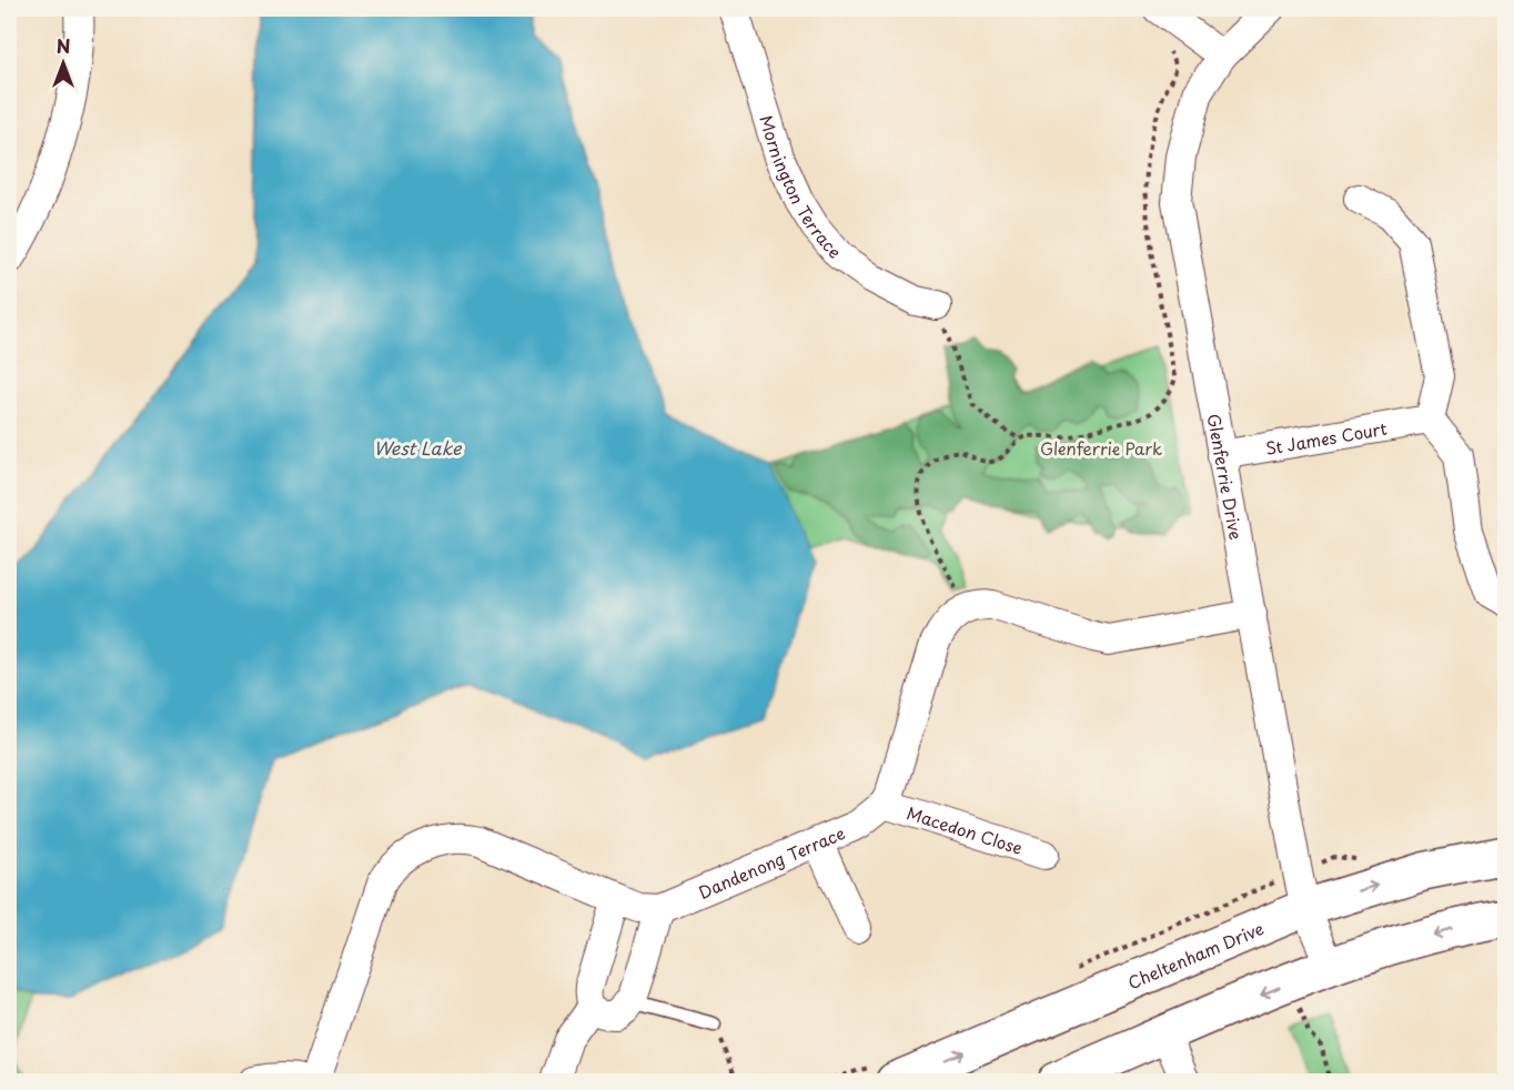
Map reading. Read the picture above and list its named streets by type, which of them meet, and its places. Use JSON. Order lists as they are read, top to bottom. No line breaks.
{"streets":{"main road":["Cheltenham Drive"],"street":["Mornington Terrace","St James Court","Glenferrie Drive","Macedon Close","Dandenong Terrace"]},"crossings":[["St James Court","Glenferrie Drive"],["Glenferrie Drive","Cheltenham Drive"],["Macedon Close","Dandenong Terrace"]],"water":["West Lake"],"parks":["Glenferrie Park"],"north":"top"}
